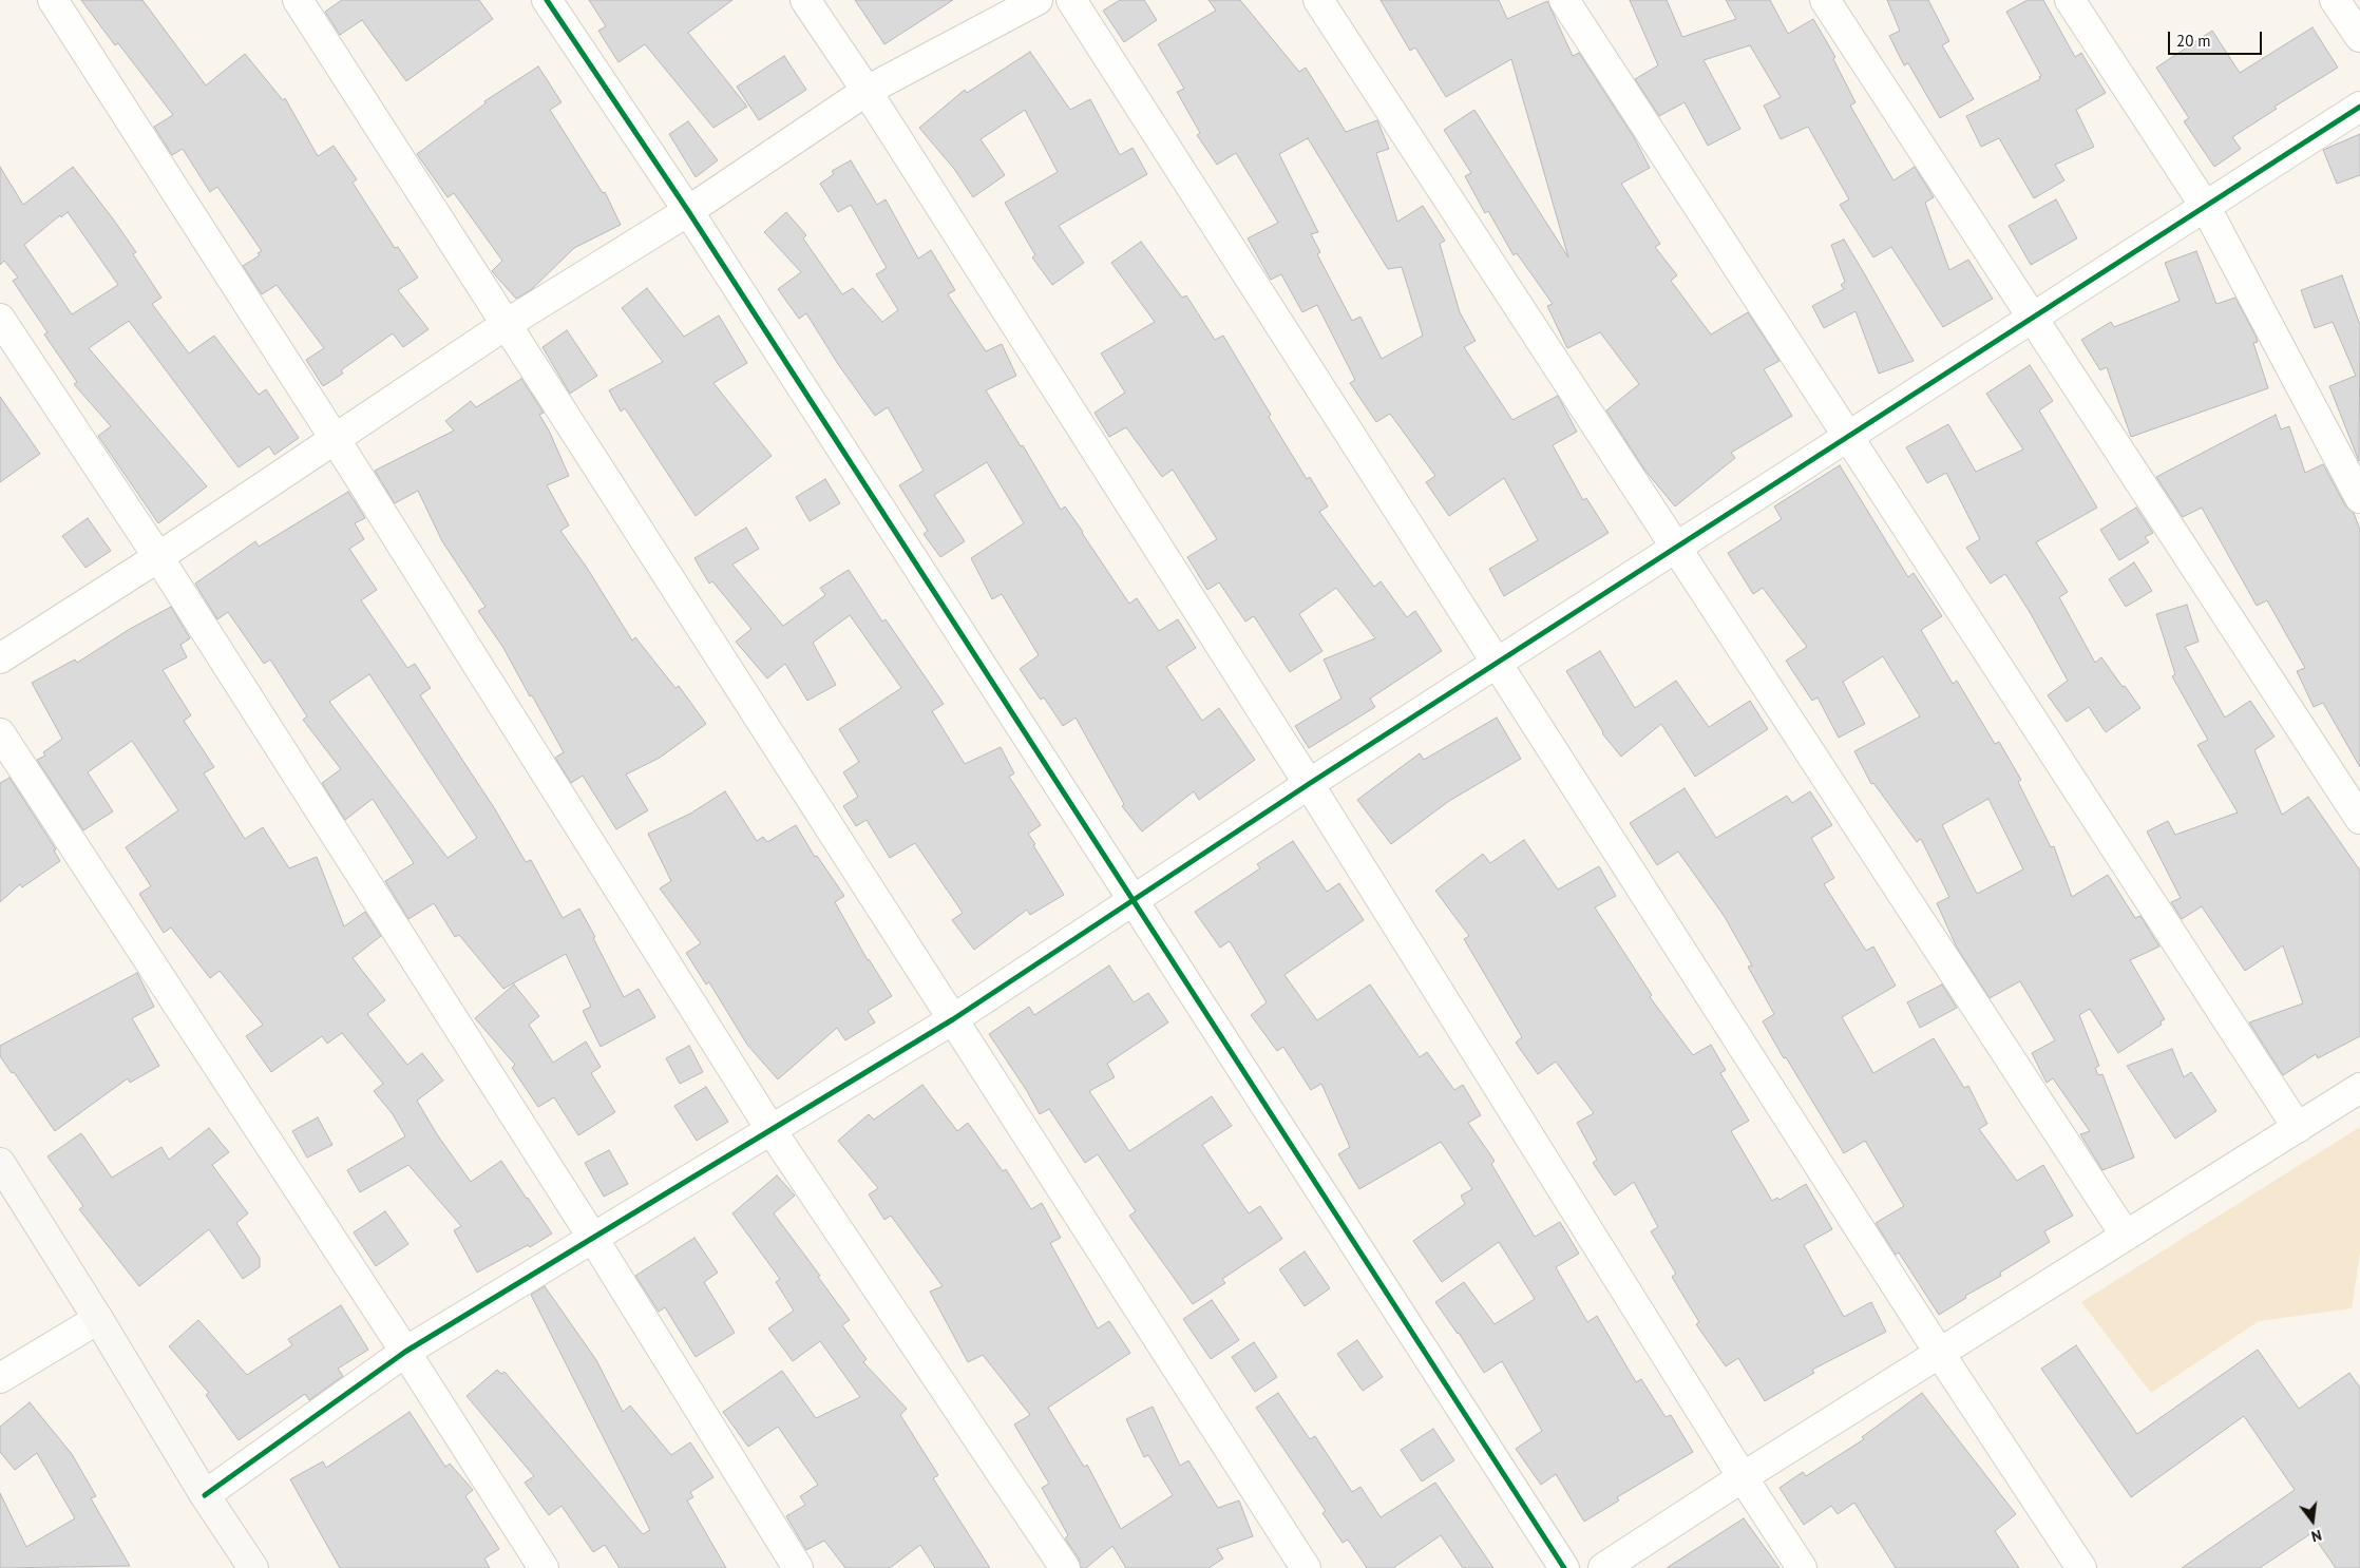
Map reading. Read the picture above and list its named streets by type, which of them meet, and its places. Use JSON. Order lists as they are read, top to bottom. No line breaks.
{"scale_bar":"20 m","north":"bottom"}
